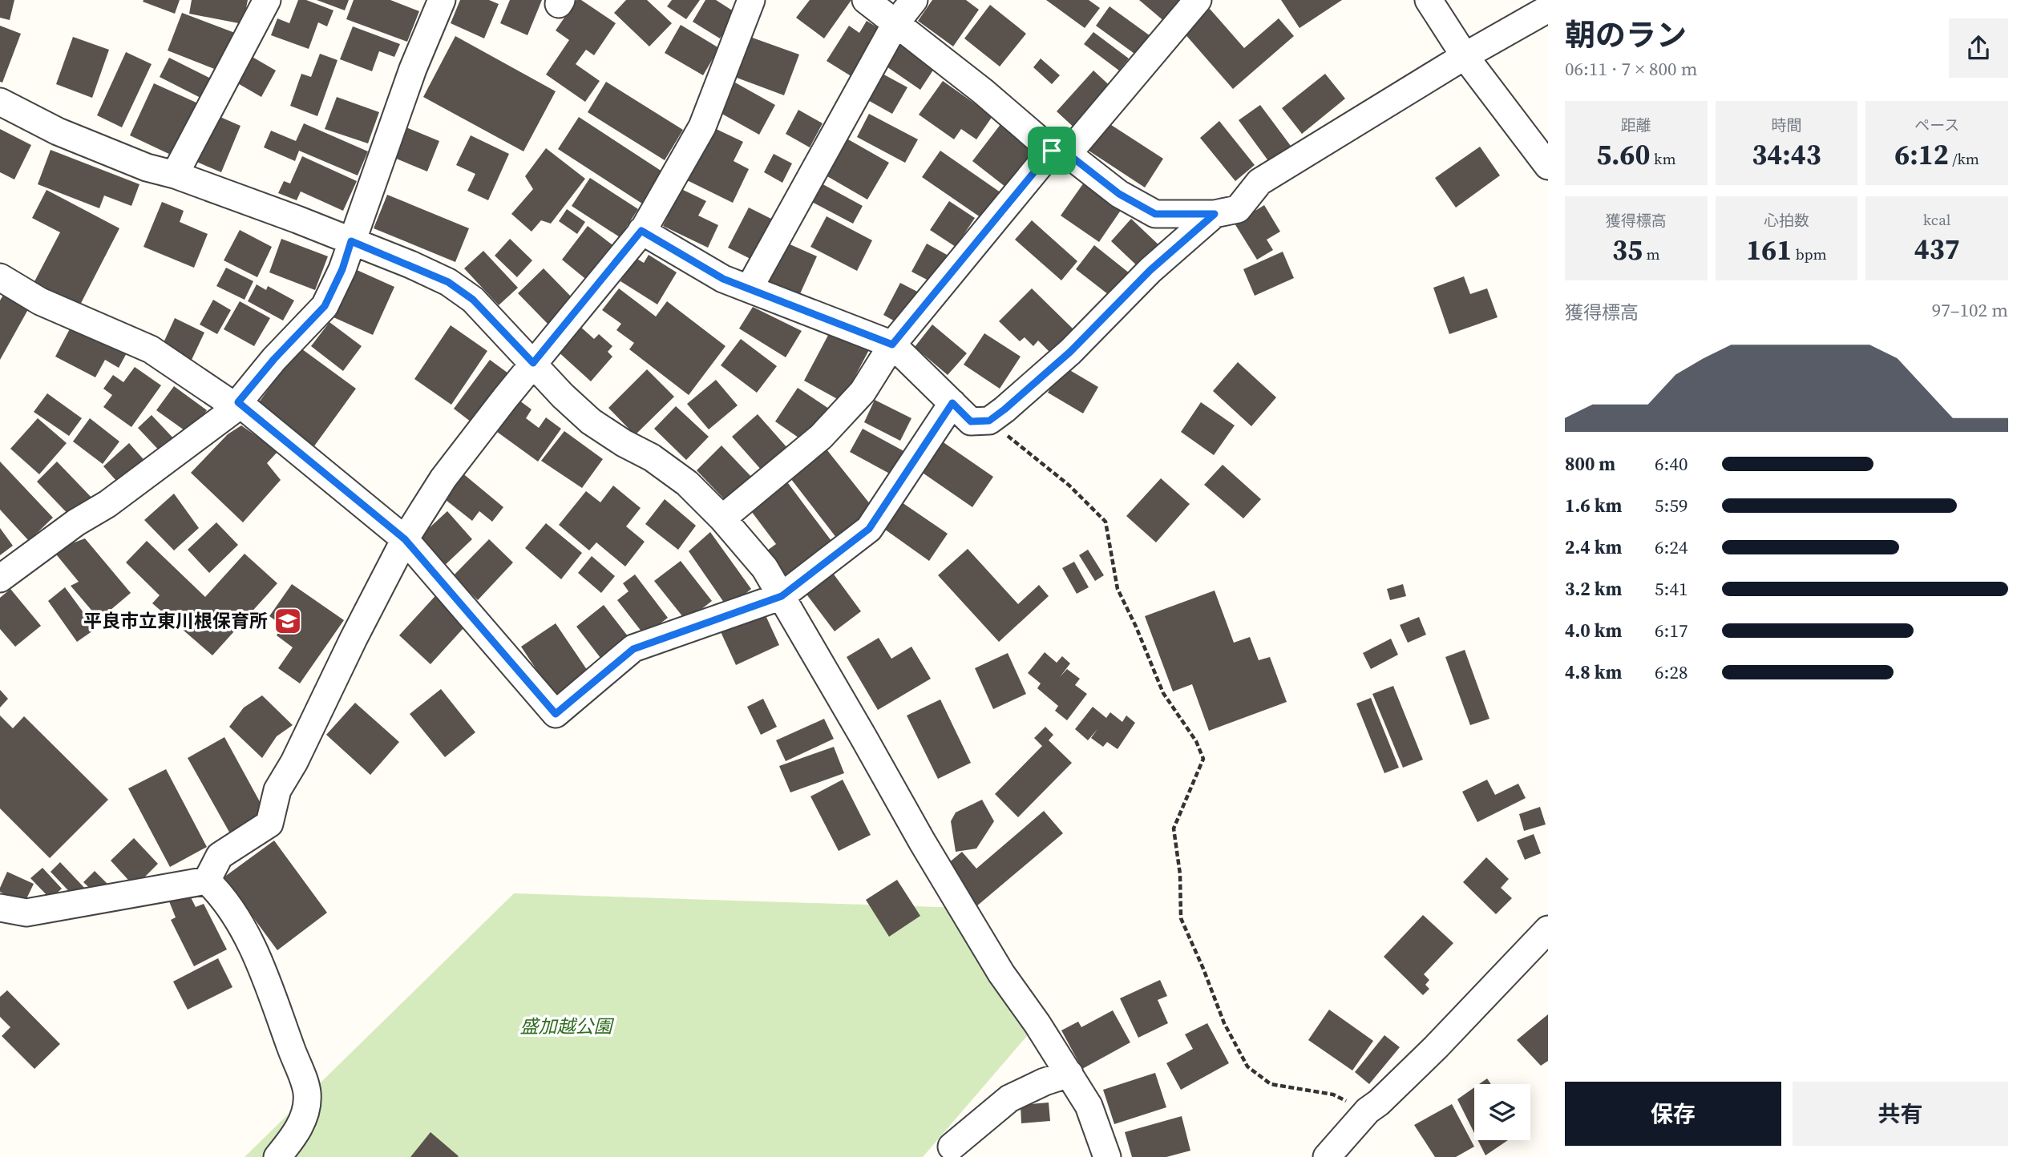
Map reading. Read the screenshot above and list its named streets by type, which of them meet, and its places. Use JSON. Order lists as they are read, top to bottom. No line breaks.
{"parks":["盛加越公園"],"places":{"school or university":["平良市立東川根保育所"]},"page":{"heading":["朝のラン","06:11 · 7 × 800 m"],"stats":[["距離","5.60 km"],["時間","34:43"],["ペース","6:12 /km"],["獲得標高","35 m"],["心拍数","161 bpm"],["kcal","437"]],"chart":["獲得標高","97–102 m"],"list":[{"name":"800 m","note":"6:40"},{"name":"1.6 km","note":"5:59"},{"name":"2.4 km","note":"6:24"},{"name":"3.2 km","note":"5:41"},{"name":"4.0 km","note":"6:17"},{"name":"4.8 km","note":"6:28"}],"buttons":["保存","共有"]}}
